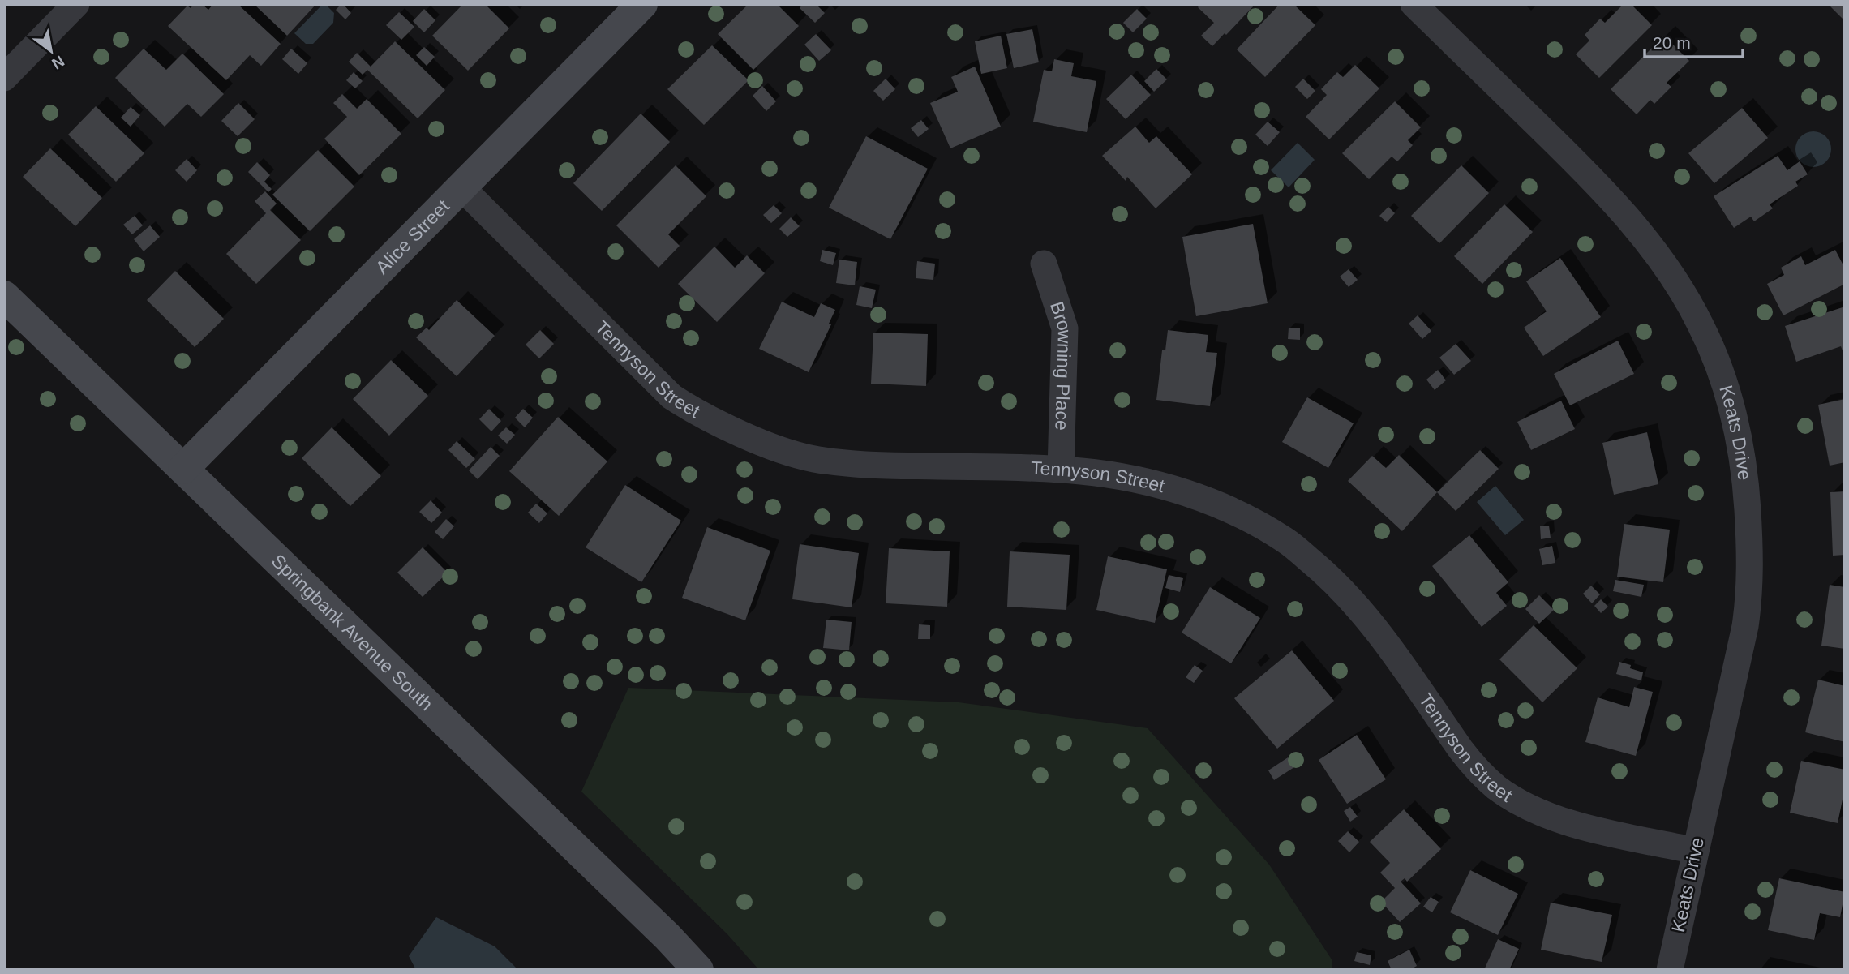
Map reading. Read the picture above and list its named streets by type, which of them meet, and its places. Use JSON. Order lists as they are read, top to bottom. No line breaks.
{"streets":{"main road":["Alice Street","Springbank Avenue South"],"street":["Browning Place","Tennyson Street","Keats Drive"]},"crossings":[["Alice Street","Tennyson Street"],["Alice Street","Springbank Avenue South"],["Browning Place","Tennyson Street"],["Tennyson Street","Keats Drive"]],"scale_bar":"20 m","north":"bottom right"}
